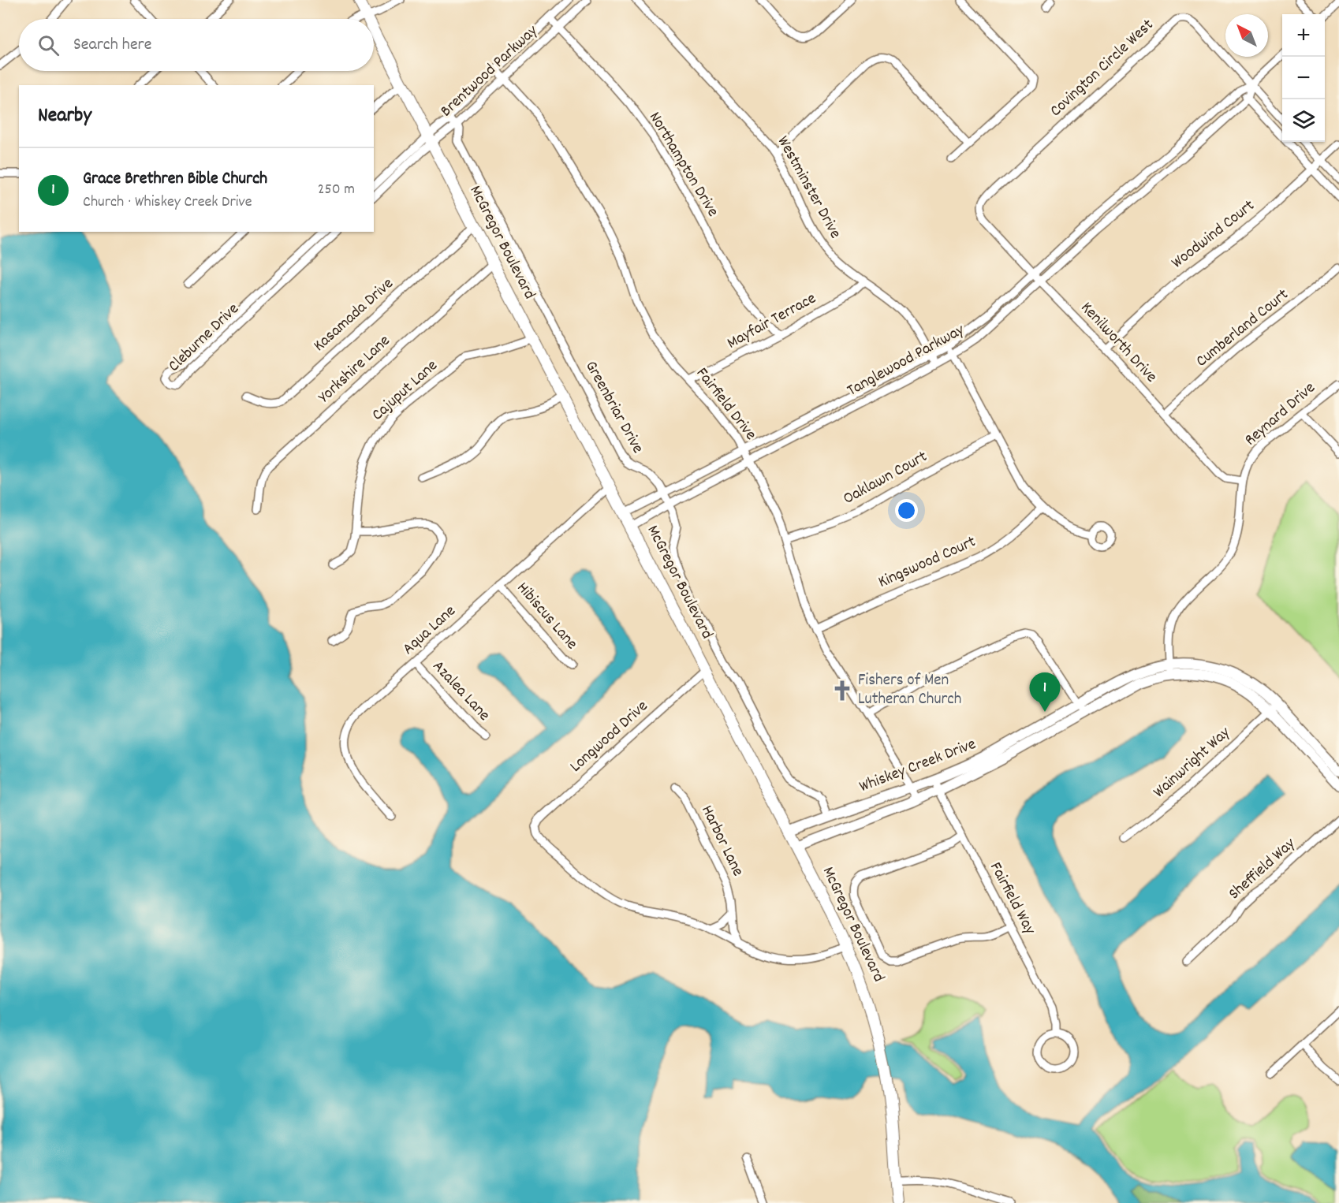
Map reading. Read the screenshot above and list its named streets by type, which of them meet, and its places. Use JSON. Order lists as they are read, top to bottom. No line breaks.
{"streets":{"main road":["McGregor Boulevard"],"street":["Covington Circle West","Brentwood Parkway","Northampton Drive","Westminster Drive","Woodwind Court","Kasamada Drive","Mayfair Terrace","Cumberland Court","Cleburne Drive","Kenilworth Drive","Tanglewood Parkway","Yorkshire Lane","Cajuput Lane","Fairfield Drive","Greenbriar Drive","Reynard Drive","Oaklawn Court","Kingswood Court","Hibiscus Lane","Aqua Lane","Azalea Lane","Longwood Drive","Wainwright Way","Whiskey Creek Drive","Harbor Lane","Sheffield Way","Fairfield Way"]},"crossings":[["Covington Circle West","Kenilworth Drive"],["Covington Circle West","Tanglewood Parkway"],["Brentwood Parkway","Northampton Drive"],["Brentwood Parkway","McGregor Boulevard"],["Brentwood Parkway","Fairfield Drive"],["Brentwood Parkway","Greenbriar Drive"],["Northampton Drive","Mayfair Terrace"],["Westminster Drive","Mayfair Terrace"],["Westminster Drive","Tanglewood Parkway"],["Woodwind Court","Kenilworth Drive"],["McGregor Boulevard","Kasamada Drive"],["McGregor Boulevard","Tanglewood Parkway"],["McGregor Boulevard","Yorkshire Lane"],["McGregor Boulevard","Cajuput Lane"],["McGregor Boulevard","Aqua Lane"],["McGregor Boulevard","Longwood Drive"],["McGregor Boulevard","Whiskey Creek Drive"],["Mayfair Terrace","Fairfield Drive"],["Cumberland Court","Kenilworth Drive"],["Kenilworth Drive","Tanglewood Parkway"],["Kenilworth Drive","Reynard Drive"],["Tanglewood Parkway","Fairfield Drive"],["Tanglewood Parkway","Greenbriar Drive"],["Fairfield Drive","Oaklawn Court"],["Fairfield Drive","Kingswood Court"],["Fairfield Drive","Whiskey Creek Drive"],["Greenbriar Drive","Whiskey Creek Drive"],["Reynard Drive","Whiskey Creek Drive"],["Hibiscus Lane","Aqua Lane"],["Aqua Lane","Azalea Lane"],["Wainwright Way","Whiskey Creek Drive"],["Whiskey Creek Drive","Fairfield Way"]],"places":{"church":["Fishers of Men Lutheran Church"]},"north":"top left","page":{"map_buttons":["+","−"],"search":"Search here","heading":"Nearby","list":[{"mark":"1","name":"Grace Brethren Bible Church","note":"Church · Whiskey Creek Drive","value":"250 m"}],"pins":"1"}}
